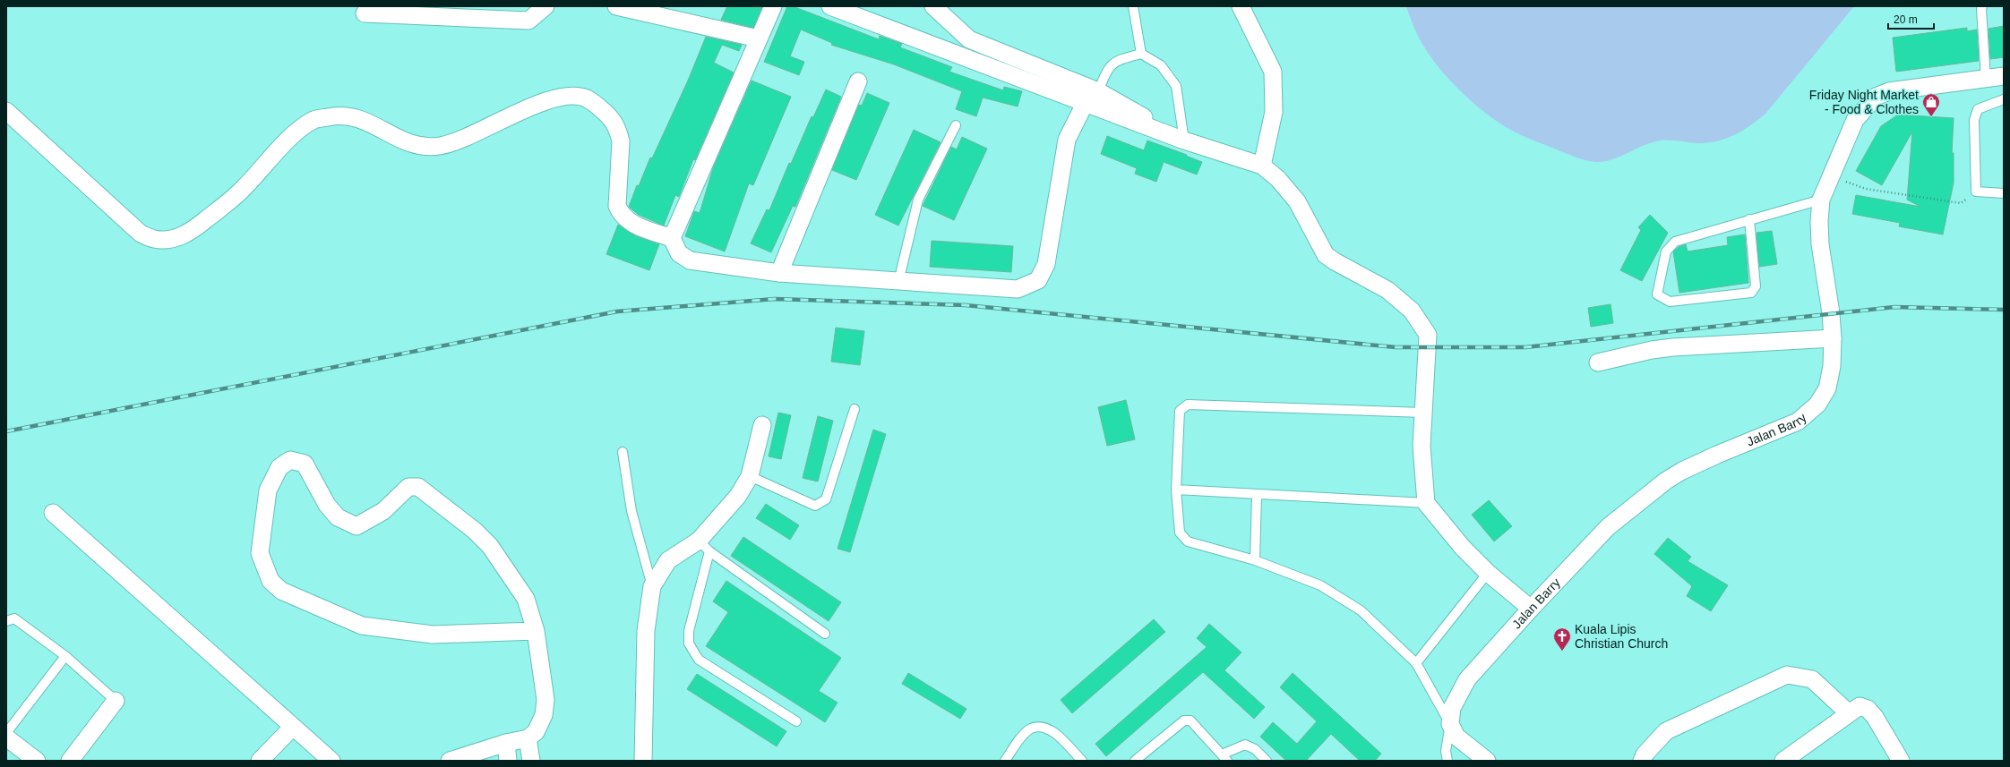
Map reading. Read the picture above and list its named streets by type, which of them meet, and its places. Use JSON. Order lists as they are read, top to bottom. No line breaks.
{"streets":{"street":["Jalan Barry"]},"places":{"shop":["Friday Night Market - Food & Clothes"],"church":["Kuala Lipis Christian Church"]},"scale_bar":"20 m"}
